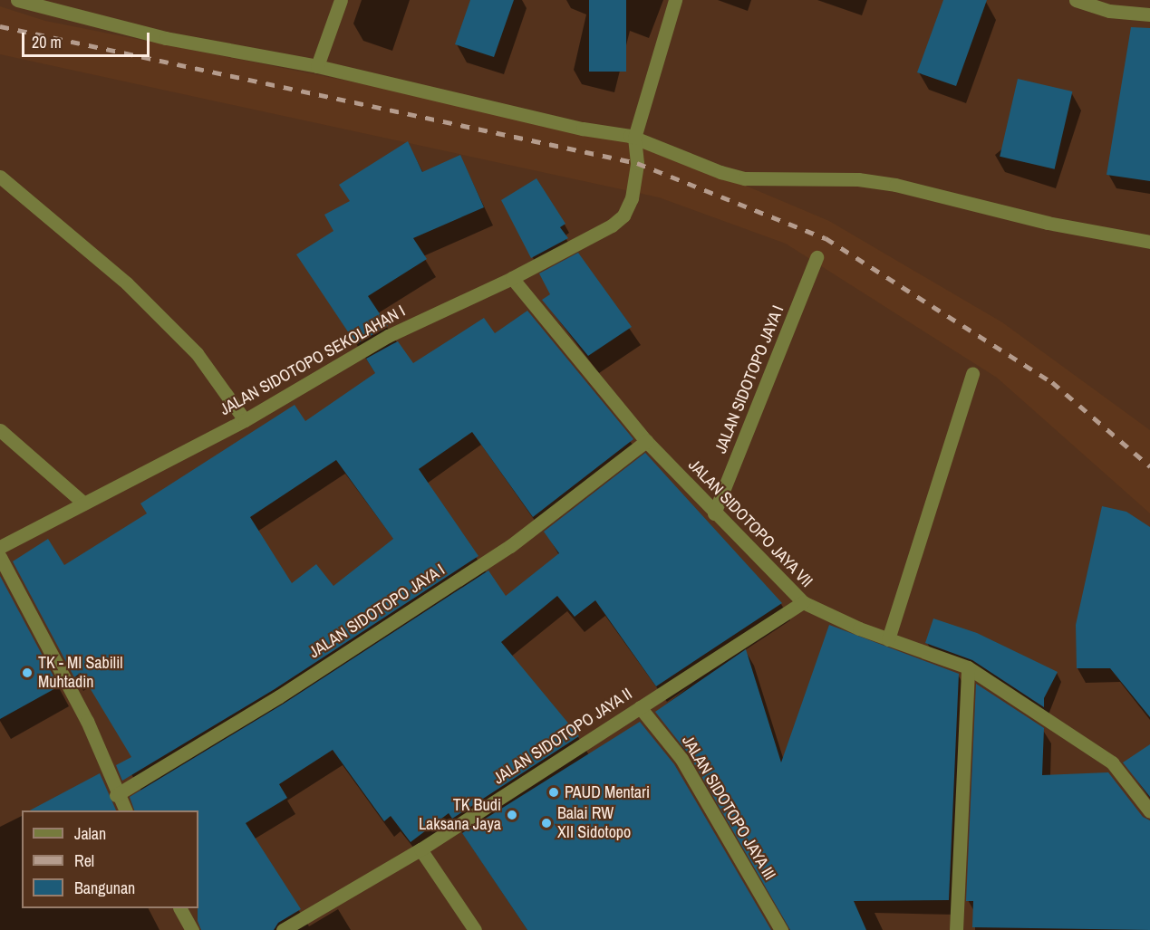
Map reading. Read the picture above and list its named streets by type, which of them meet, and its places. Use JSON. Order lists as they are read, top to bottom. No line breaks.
{"streets":{"street":["JALAN SIDOTOPO SEKOLAHAN I","JALAN SIDOTOPO JAYA I","JALAN SIDOTOPO JAYA VII","JALAN SIDOTOPO JAYA II","JALAN SIDOTOPO JAYA III"]},"crossings":[["JALAN SIDOTOPO SEKOLAHAN I","JALAN SIDOTOPO JAYA VII"],["JALAN SIDOTOPO JAYA I","JALAN SIDOTOPO JAYA VII"],["JALAN SIDOTOPO JAYA VII","JALAN SIDOTOPO JAYA II"],["JALAN SIDOTOPO JAYA II","JALAN SIDOTOPO JAYA III"]],"places":["TK - MI Sabilil Muhtadin","PAUD Mentari","TK Budi Laksana Jaya","Balai RW XII Sidotopo"],"legend":["Jalan","Rel","Bangunan"],"scale_bar":"20 m"}
